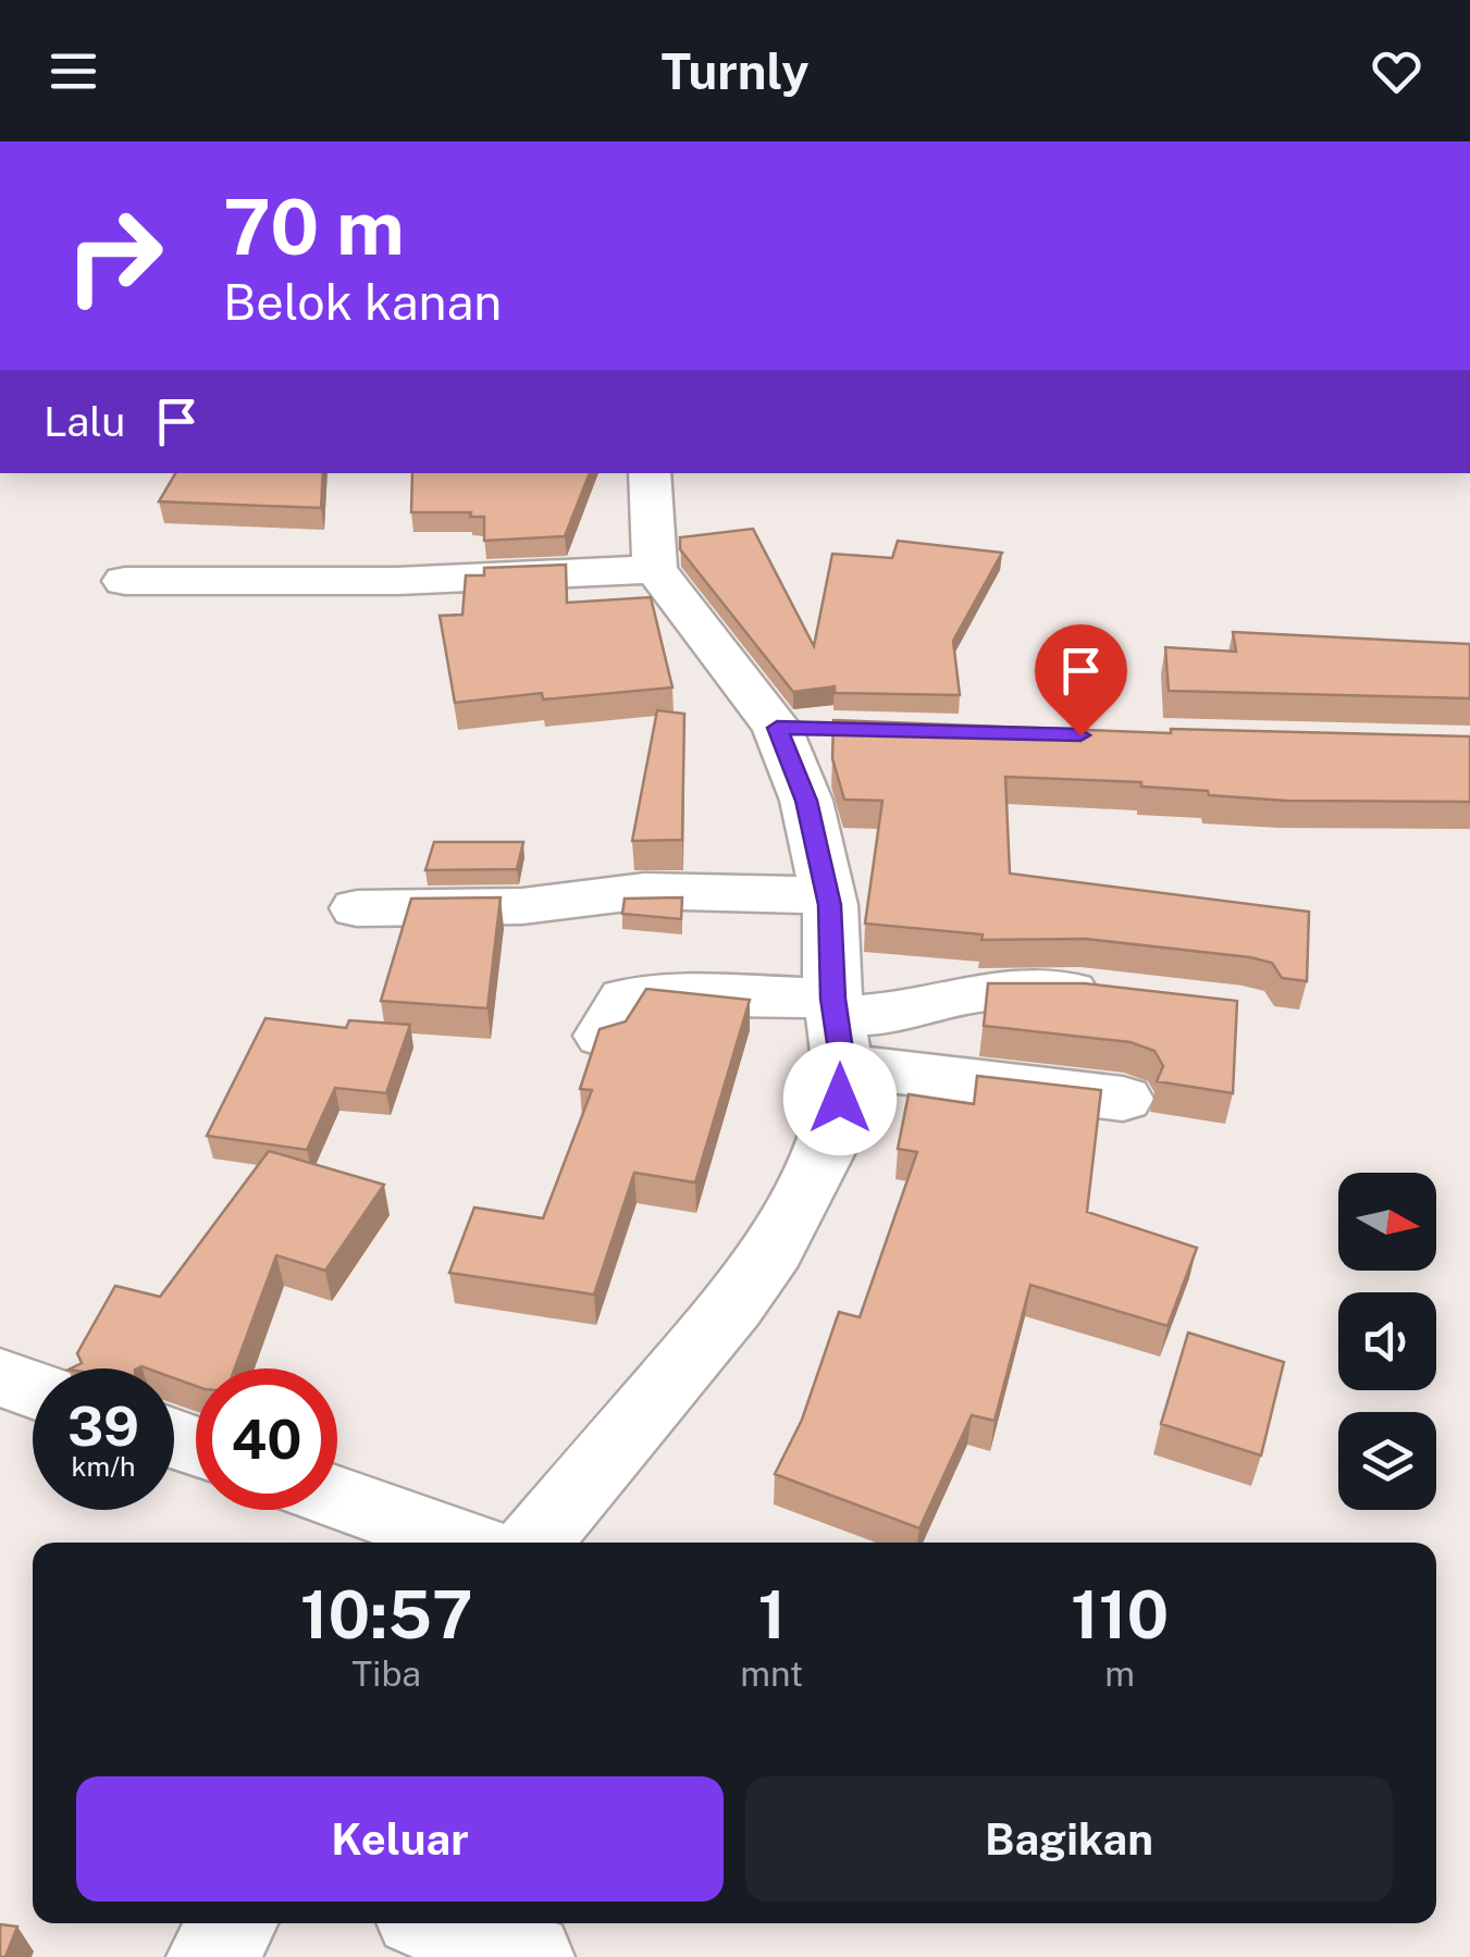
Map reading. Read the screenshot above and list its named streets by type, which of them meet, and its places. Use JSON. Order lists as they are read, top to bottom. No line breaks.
{"north":"right","page":{"header":"Turnly","turn":["70 m","Belok kanan"],"then":"Lalu","speed":"39 km/h","limit":"40","eta":["10:57","Tiba","1","mnt","110","m"],"buttons":["Keluar","Bagikan"]}}
